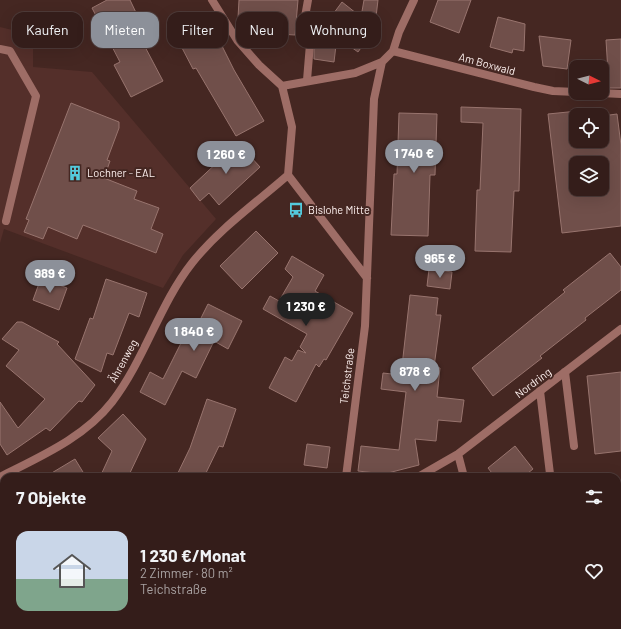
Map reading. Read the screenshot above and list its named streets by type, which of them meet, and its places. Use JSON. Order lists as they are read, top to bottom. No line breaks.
{"streets":{"street":["Am Boxwald","Ährenweg","Teichstraße","Nordring"]},"places":{"building":["Lochner - EAL"],"bus stop":["Bislohe Mitte"]},"north":"right","page":{"chip":["Kaufen","Mieten","Filter","Neu","Wohnung"],"price":["1 740 €","1 260 €","965 €","989 €","1 230 €","1 840 €","878 €"],"heading":"7 Objekte","list":[{"name":"1 230 €/Monat","note":"2 Zimmer · 80 m² · Teichstraße"}]}}
